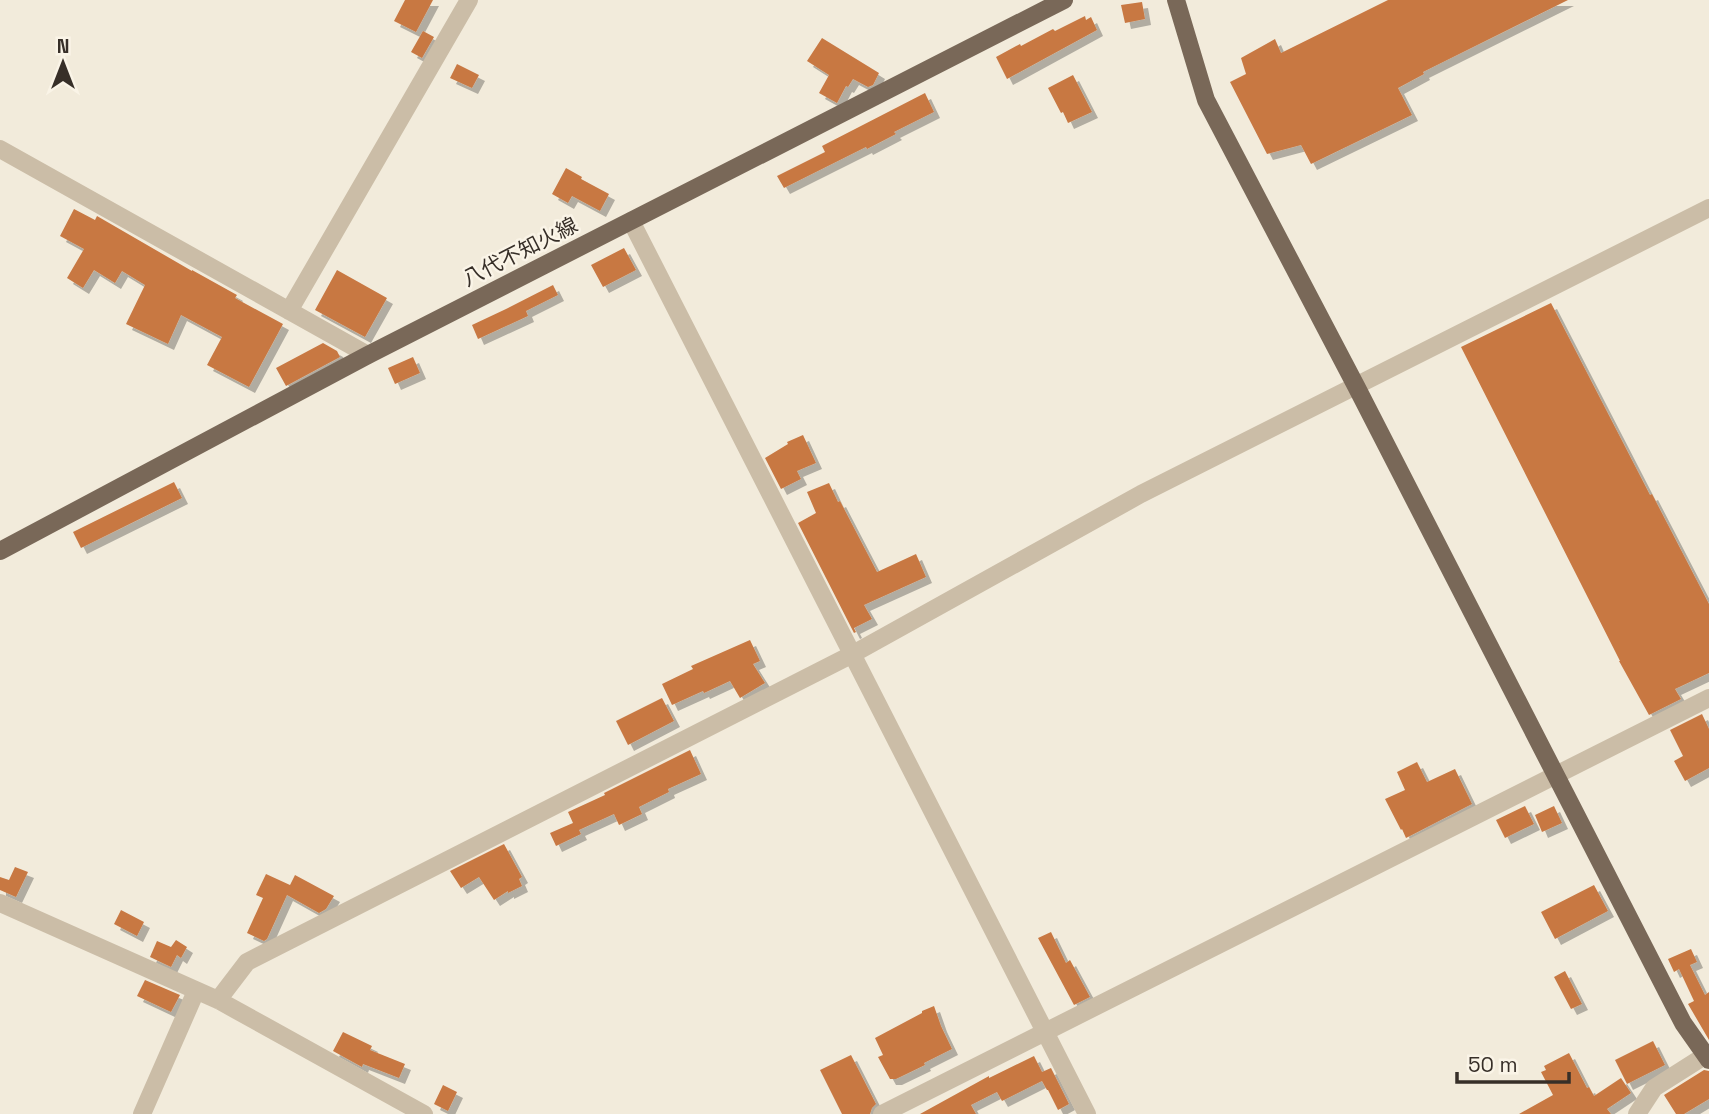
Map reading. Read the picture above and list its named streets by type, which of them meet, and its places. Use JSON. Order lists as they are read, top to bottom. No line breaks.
{"streets":{"main road":["八代不知火線"]},"scale_bar":"50 m","north":"top"}
